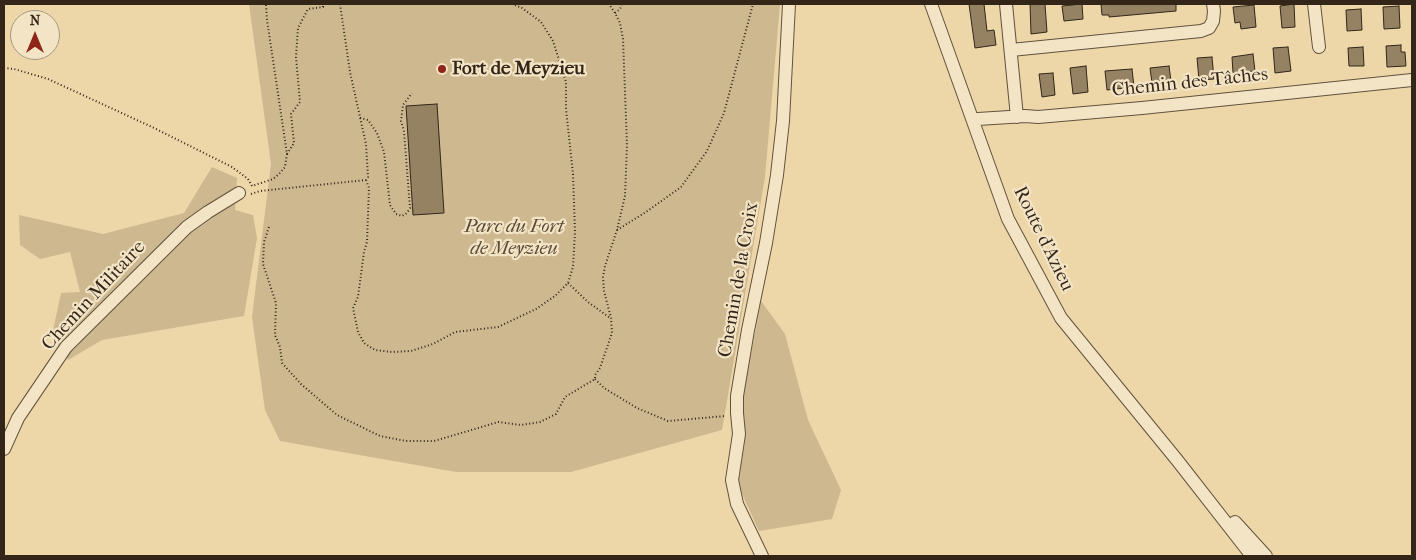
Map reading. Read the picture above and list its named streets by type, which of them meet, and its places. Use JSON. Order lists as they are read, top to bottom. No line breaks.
{"streets":{"street":["Chemin des Tâches","Route d'Azieu","Chemin de la Croix","Chemin Militaire"]},"crossings":[["Chemin des Tâches","Route d'Azieu"]],"parks":["Parc du Fort de Meyzieu"],"places":["Fort de Meyzieu"],"north":"top"}
